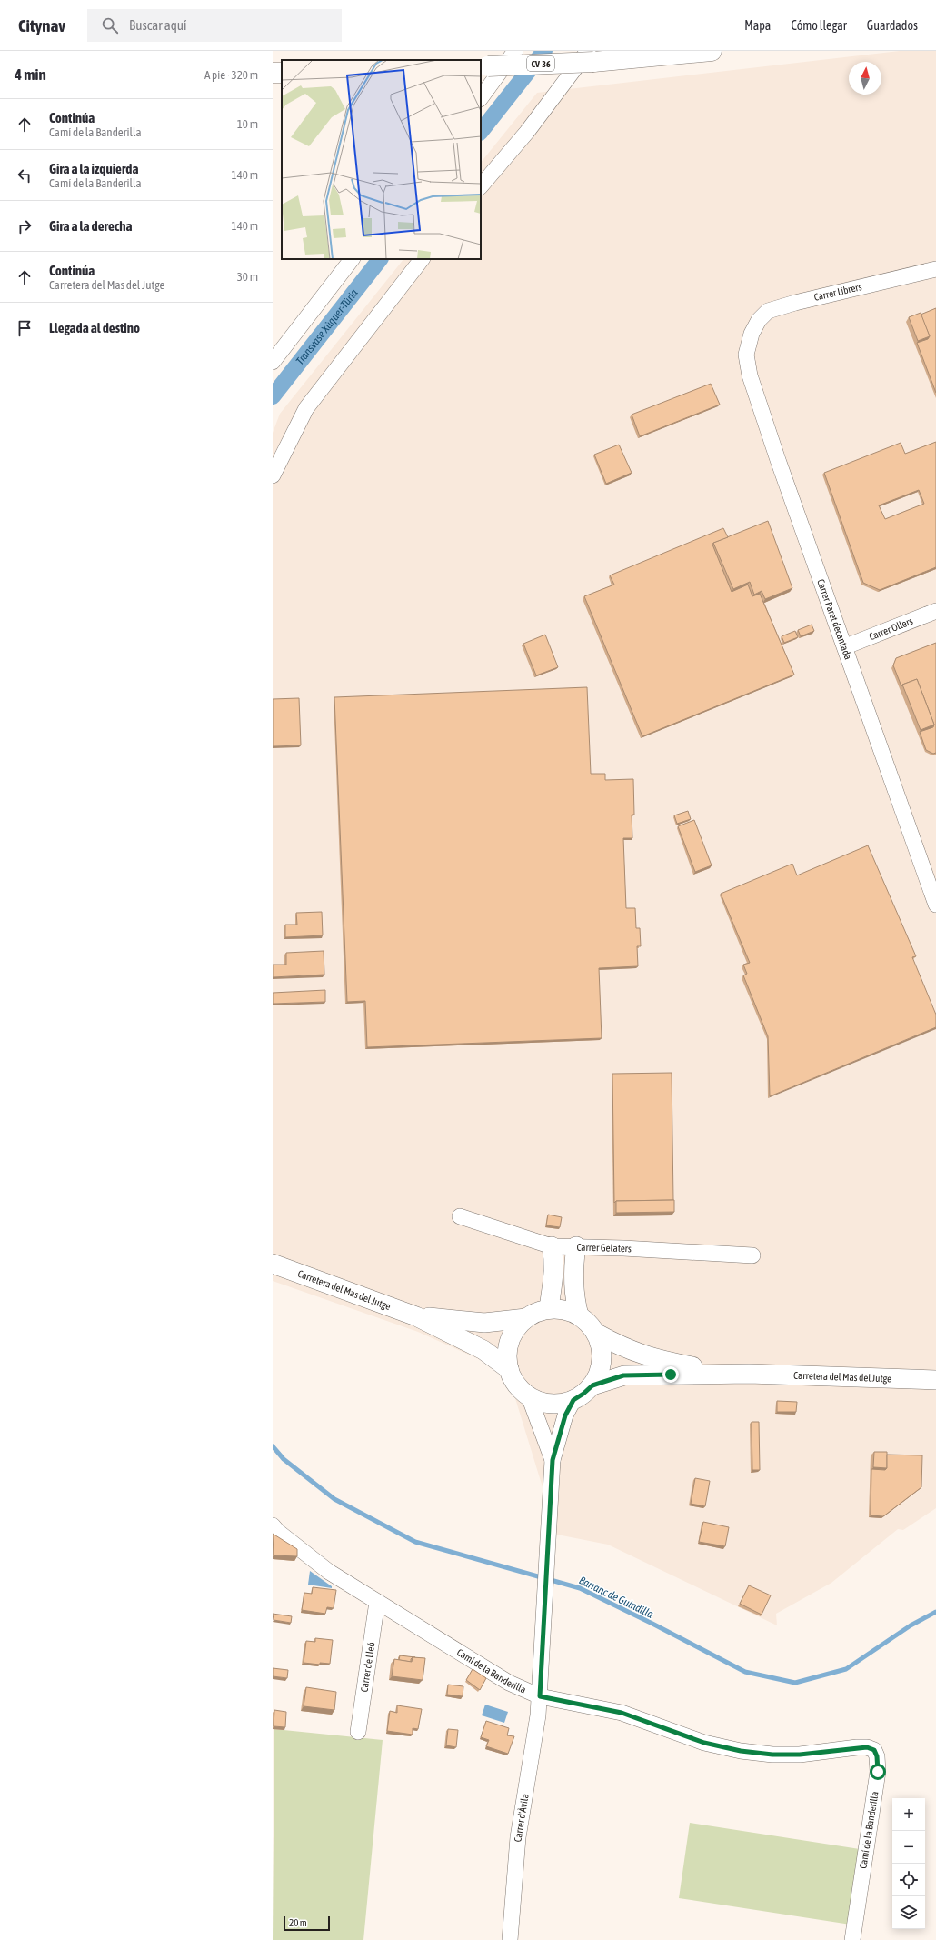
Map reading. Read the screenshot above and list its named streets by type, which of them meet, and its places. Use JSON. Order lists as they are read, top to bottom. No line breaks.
{"streets":{"highway":["CV-36"],"street":["Carrer Librers","Carrer Paret decantada","Carrer Ollers","Carrer Gelaters","Carretera del Mas del Jutge","Carrer de Lleó","Camí de la Banderilla","Carrer d'Àvila"]},"crossings":[["Carrer Librers","Carrer Paret decantada"],["Carrer Paret decantada","Carrer Ollers"],["Carrer de Lleó","Camí de la Banderilla"],["Camí de la Banderilla","Carrer d'Àvila"]],"water":["Transvase Xùquer-Tùria","Barranc de Guindilla"],"scale_bar":"20 m","north":"top","page":{"header":"Citynav","search":"Buscar aquí","nav":["Mapa","Cómo llegar","Guardados"],"heading":["4 min","A pie · 320 m"],"list":[["Continúa","Camí de la Banderilla","10 m"],["Gira a la izquierda","Camí de la Banderilla","140 m"],["Gira a la derecha","140 m"],["Continúa","Carretera del Mas del Jutge","30 m"],"Llegada al destino"],"map_buttons":["+","−"],"scale":"20 m"}}
